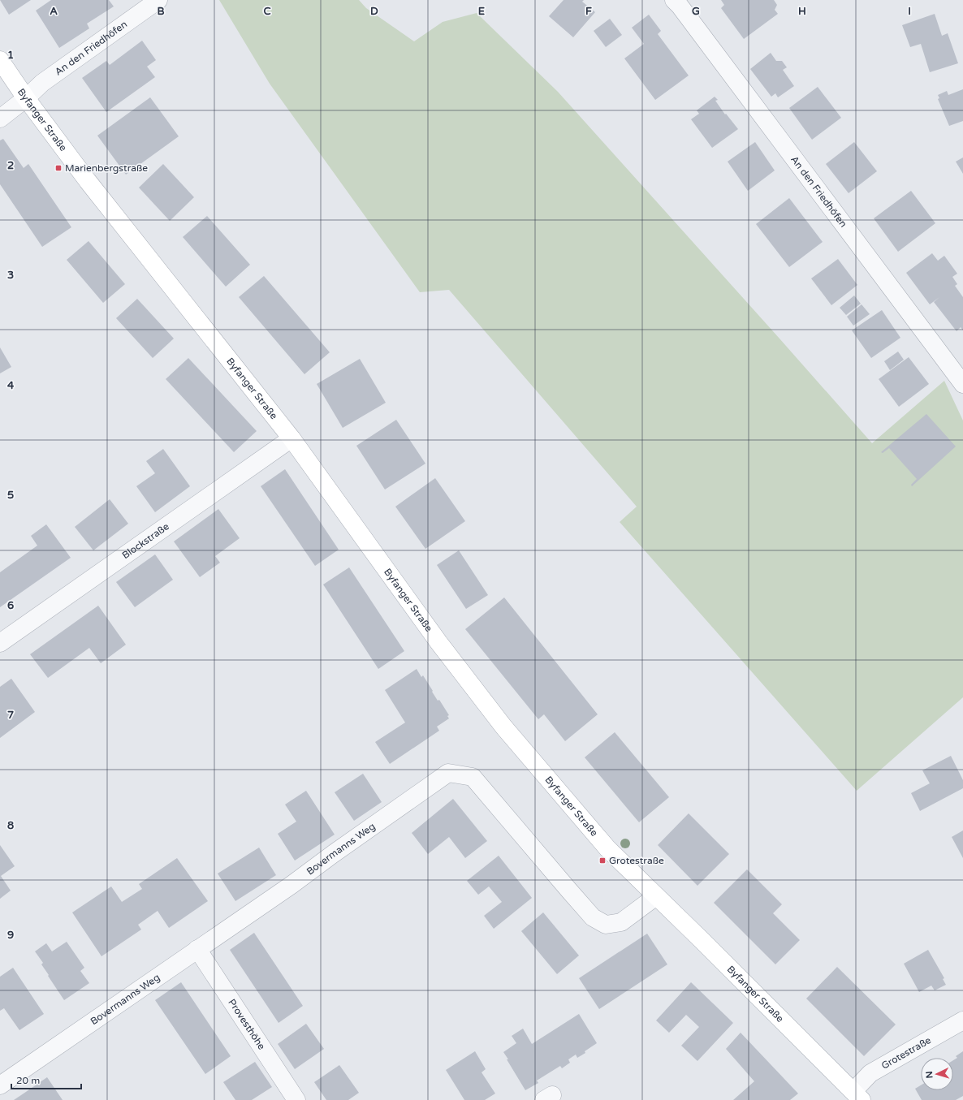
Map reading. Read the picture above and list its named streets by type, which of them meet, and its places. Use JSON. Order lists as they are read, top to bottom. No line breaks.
{"streets":{"street":["An den Friedhöfen","Byfanger Straße","Blockstraße","Bovermanns Weg","Provesthöhe","Grotestraße"]},"crossings":[["An den Friedhöfen","Byfanger Straße"],["Byfanger Straße","Blockstraße"],["Byfanger Straße","Bovermanns Weg"],["Byfanger Straße","Grotestraße"],["Bovermanns Weg","Provesthöhe"]],"places":{"transit":["Marienbergstraße","Grotestraße"]},"scale_bar":"20 m","north":"left","grid":{"columns":["A","B","C","D","E","F","G","H","I"],"rows":["1","2","3","4","5","6","7","8","9"]}}
